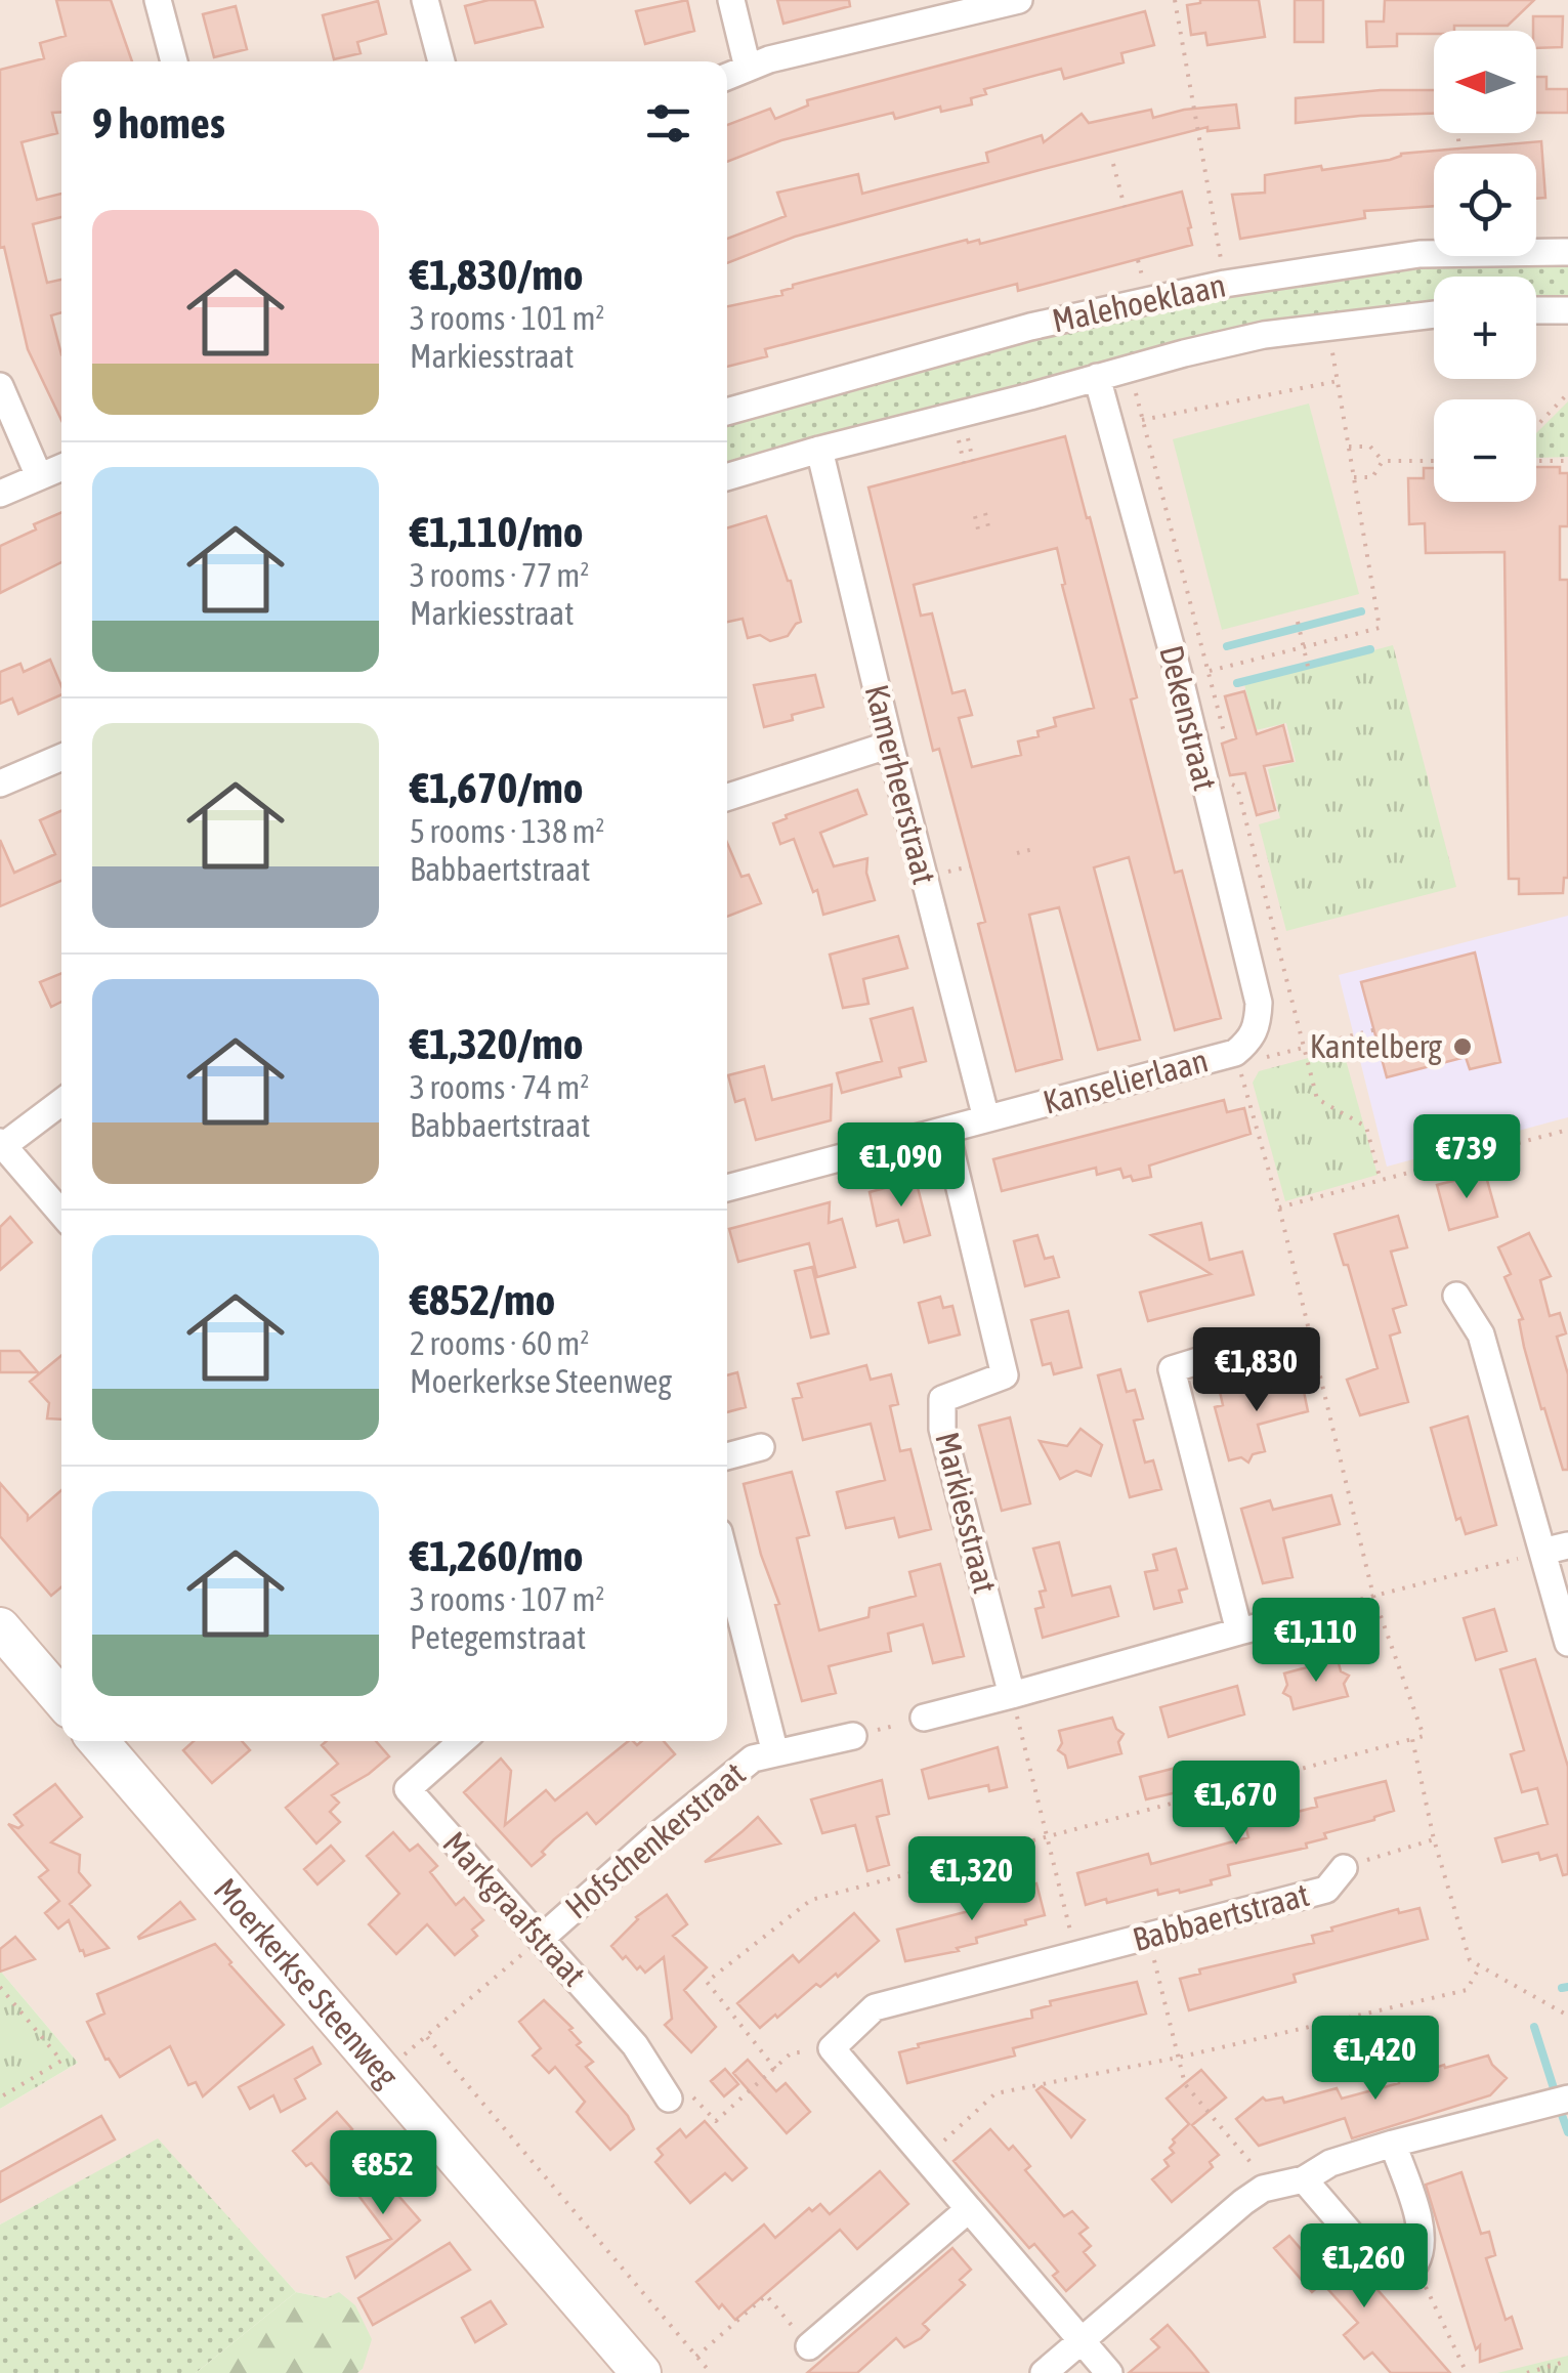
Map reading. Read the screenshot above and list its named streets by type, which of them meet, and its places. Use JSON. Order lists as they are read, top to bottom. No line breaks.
{"streets":{"street":["Malehoeklaan","Dekenstraat","Kamerheerstraat","Kanselierlaan","Markiesstraat","Hofschenkerstraat","Markgraafstraat","Babbaertstraat","Moerkerkse Steenweg"]},"crossings":[["Malehoeklaan","Dekenstraat"],["Malehoeklaan","Kamerheerstraat"],["Dekenstraat","Kanselierlaan"],["Kamerheerstraat","Kanselierlaan"],["Kanselierlaan","Markiesstraat"],["Hofschenkerstraat","Markgraafstraat"]],"places":["Kantelberg"],"north":"left","page":{"map_buttons":["+","−"],"heading":"9 homes","list":[{"name":"€1,830/mo","note":"3 rooms · 101 m² · Markiesstraat"},{"name":"€1,110/mo","note":"3 rooms · 77 m² · Markiesstraat"},{"name":"€1,670/mo","note":"5 rooms · 138 m² · Babbaertstraat"},{"name":"€1,320/mo","note":"3 rooms · 74 m² · Babbaertstraat"},{"name":"€852/mo","note":"2 rooms · 60 m² · Moerkerkse Steenweg"},{"name":"€1,260/mo","note":"3 rooms · 107 m² · Petegemstraat"}],"price":["€739","€1,090","€1,830","€1,110","€1,670","€1,320","€1,420","€852","€1,260"]}}
